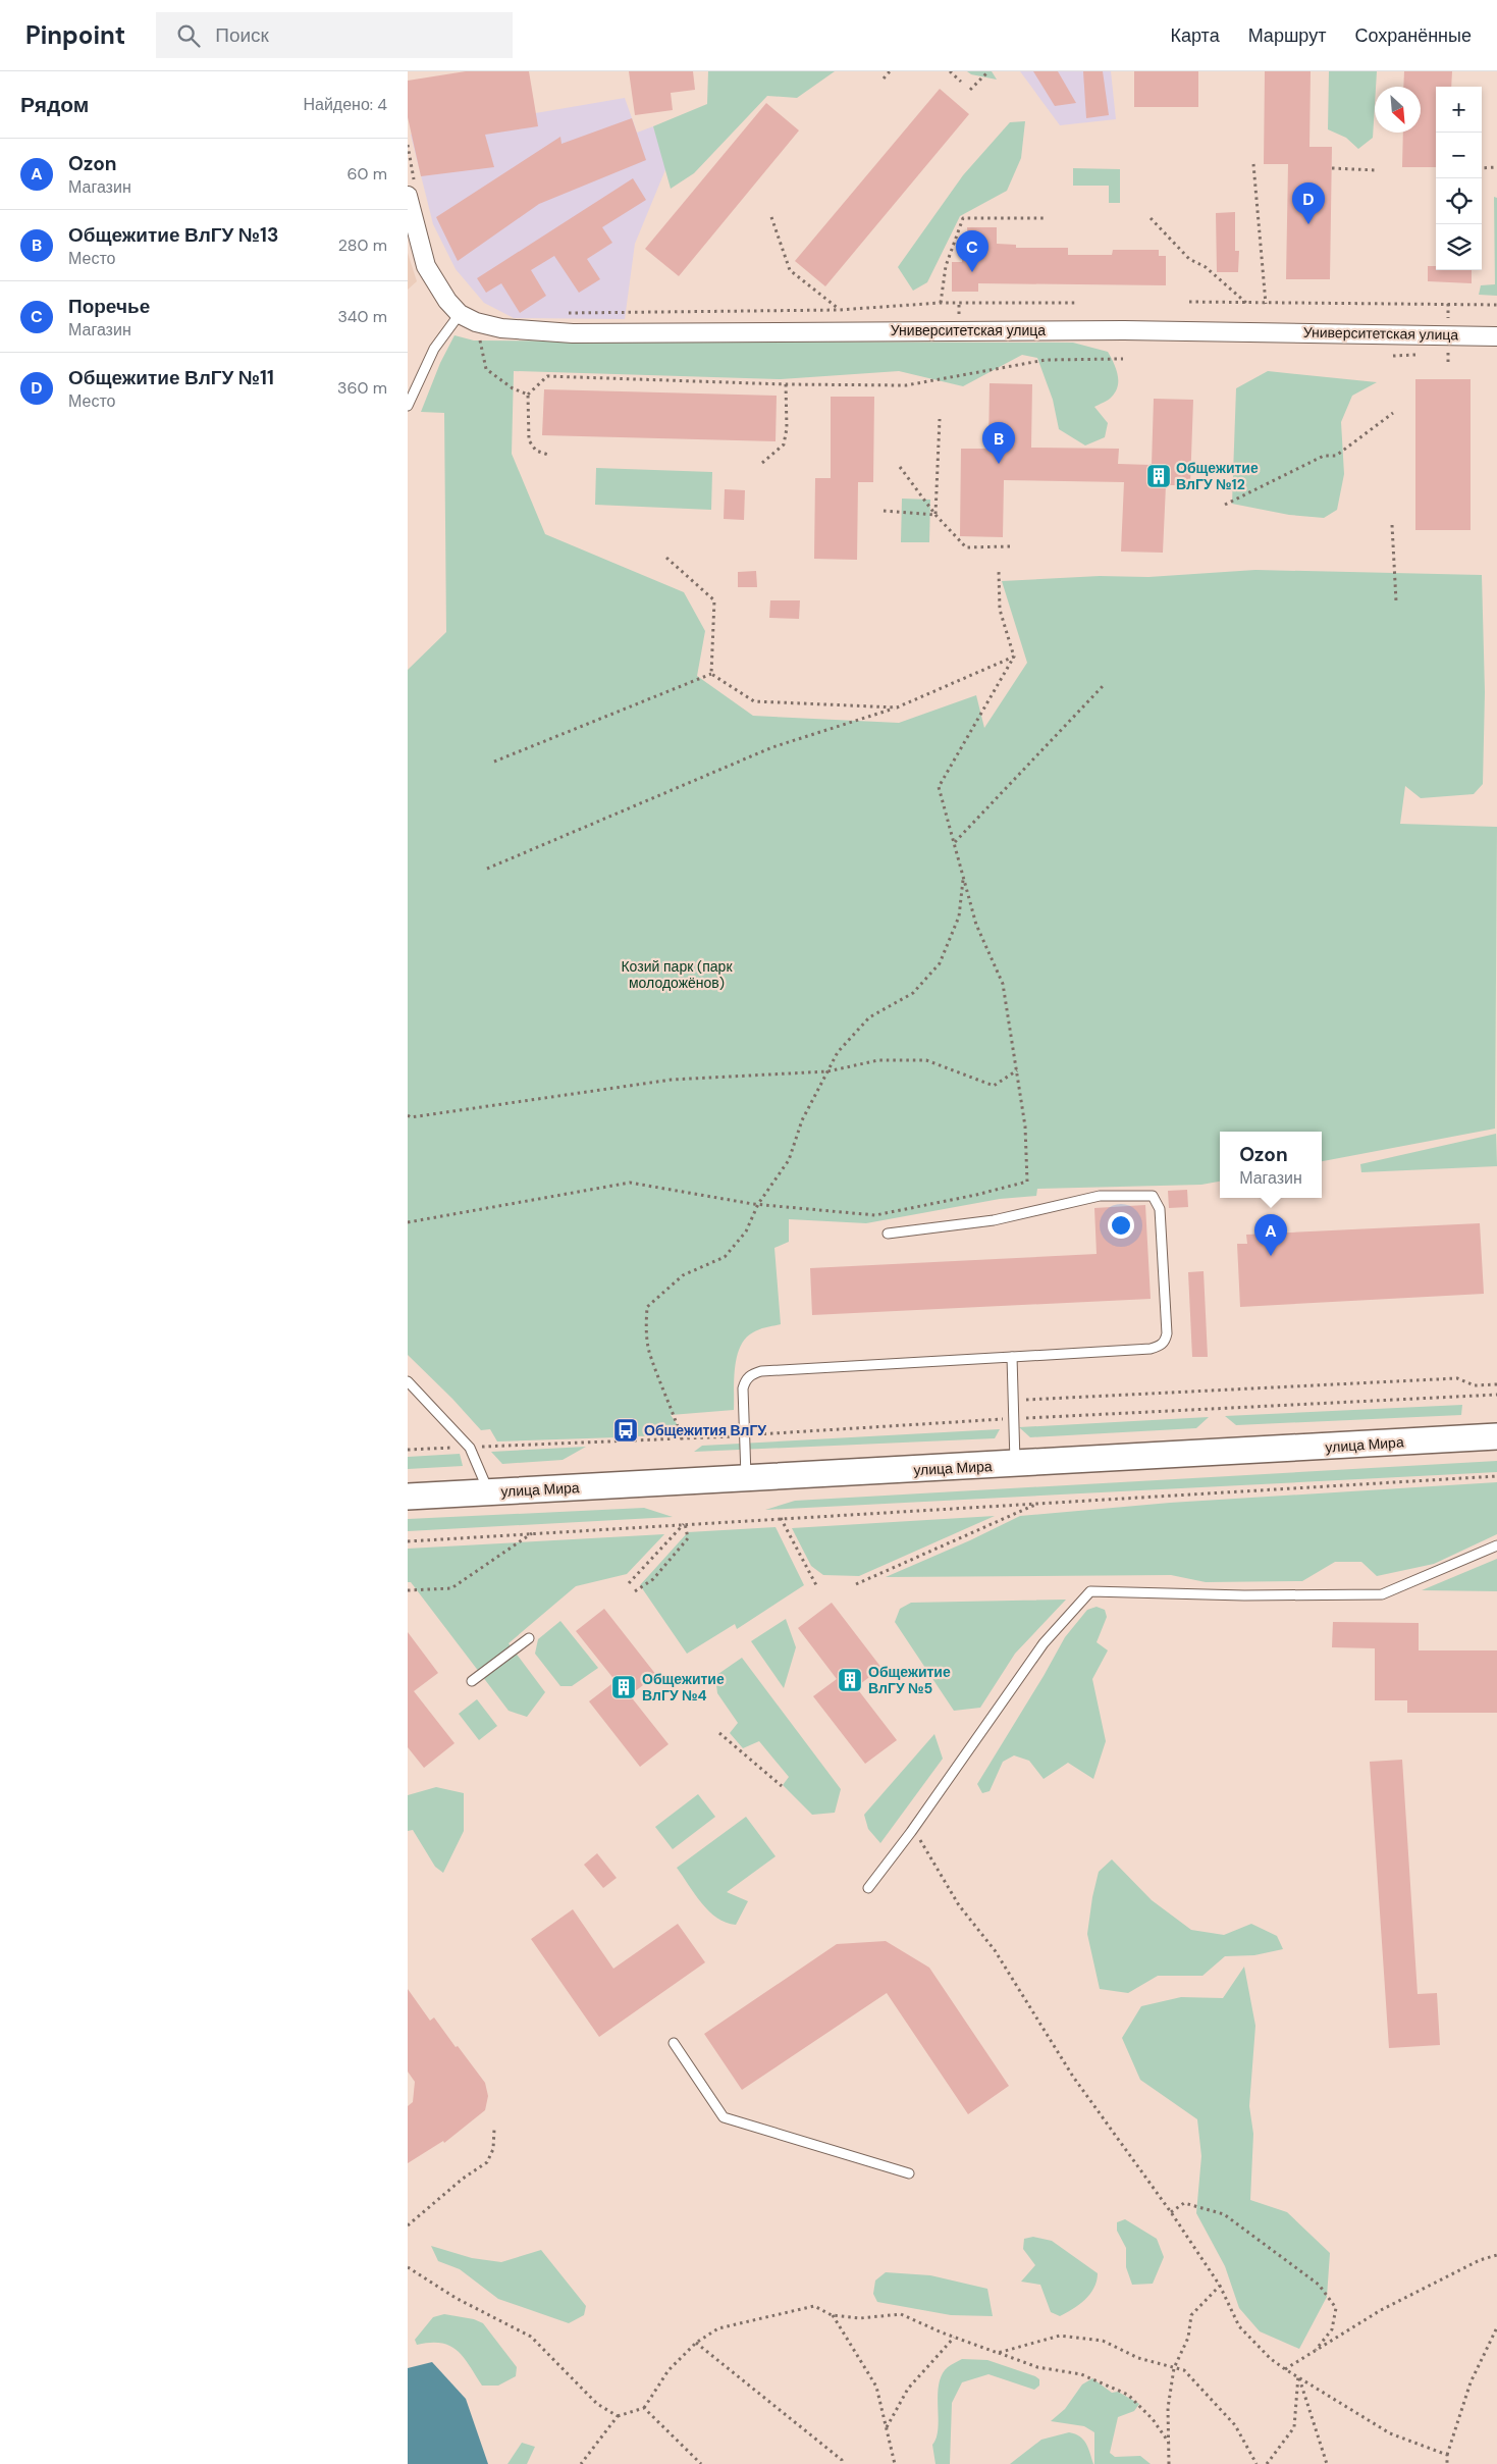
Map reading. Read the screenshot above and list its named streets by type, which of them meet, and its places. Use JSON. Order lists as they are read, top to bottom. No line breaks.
{"streets":{"main road":["улица Мира"],"street":["Университетская улица"]},"parks":["Козий парк (парк молодожёнов)"],"places":{"building":["Общежитие ВлГУ №12","Общежитие ВлГУ №5","Общежитие ВлГУ №4"],"bus stop":["Общежития ВлГУ"]},"north":"bottom right","page":{"header":"Pinpoint","search":"Поиск","nav":["Карта","Маршрут","Сохранённые"],"heading":["Рядом","Найдено: 4"],"map_buttons":["+","−"],"list":[{"mark":"A","name":"Ozon","note":"Магазин","value":"60 m"},{"mark":"B","name":"Общежитие ВлГУ №13","note":"Место","value":"280 m"},{"mark":"C","name":"Поречье","note":"Магазин","value":"340 m"},{"mark":"D","name":"Общежитие ВлГУ №11","note":"Место","value":"360 m"}],"pins":["D","C","B","A"],"popup":["Ozon","Магазин"]}}
